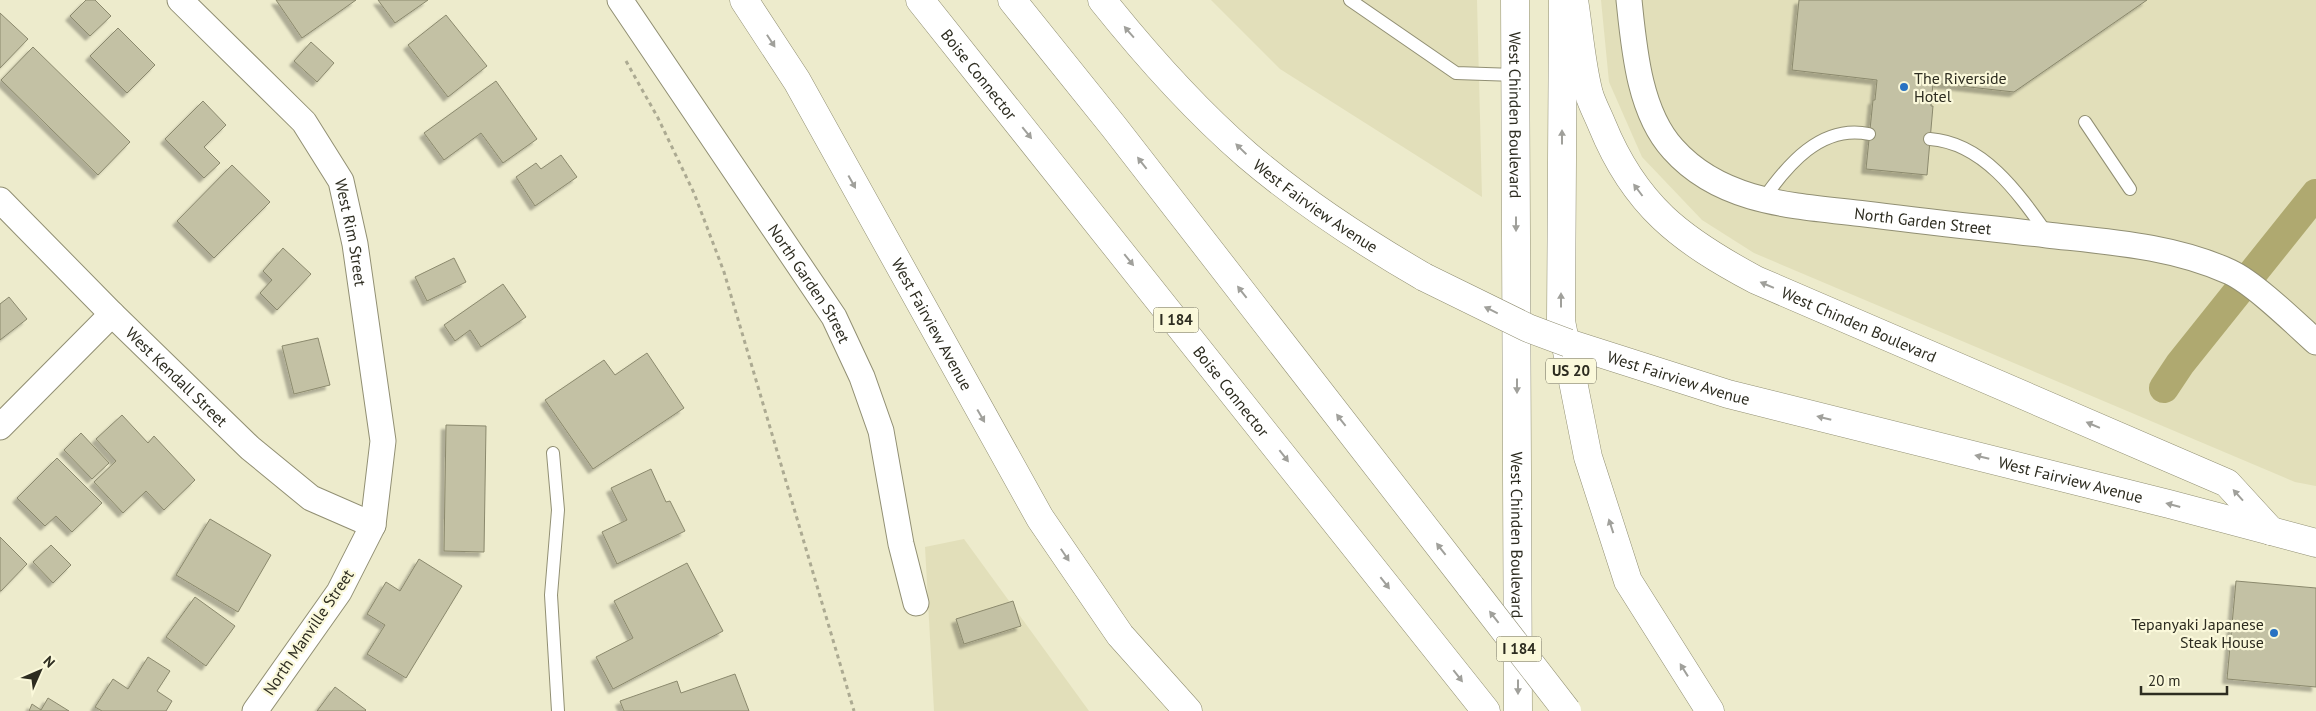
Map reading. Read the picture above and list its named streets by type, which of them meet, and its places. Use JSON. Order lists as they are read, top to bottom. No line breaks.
{"streets":{"main road":["Boise Connector","West Chinden Boulevard","West Fairview Avenue","I 184","US 20"],"street":["North Garden Street","West Rim Street","West Kendall Street","North Manville Street"]},"crossings":[["West Chinden Boulevard","West Fairview Avenue"],["West Rim Street","West Kendall Street"],["West Rim Street","North Manville Street"],["West Kendall Street","North Manville Street"]],"places":["The Riverside Hotel","Tepanyaki Japanese Steak House"],"scale_bar":"20 m","north":"top right"}
